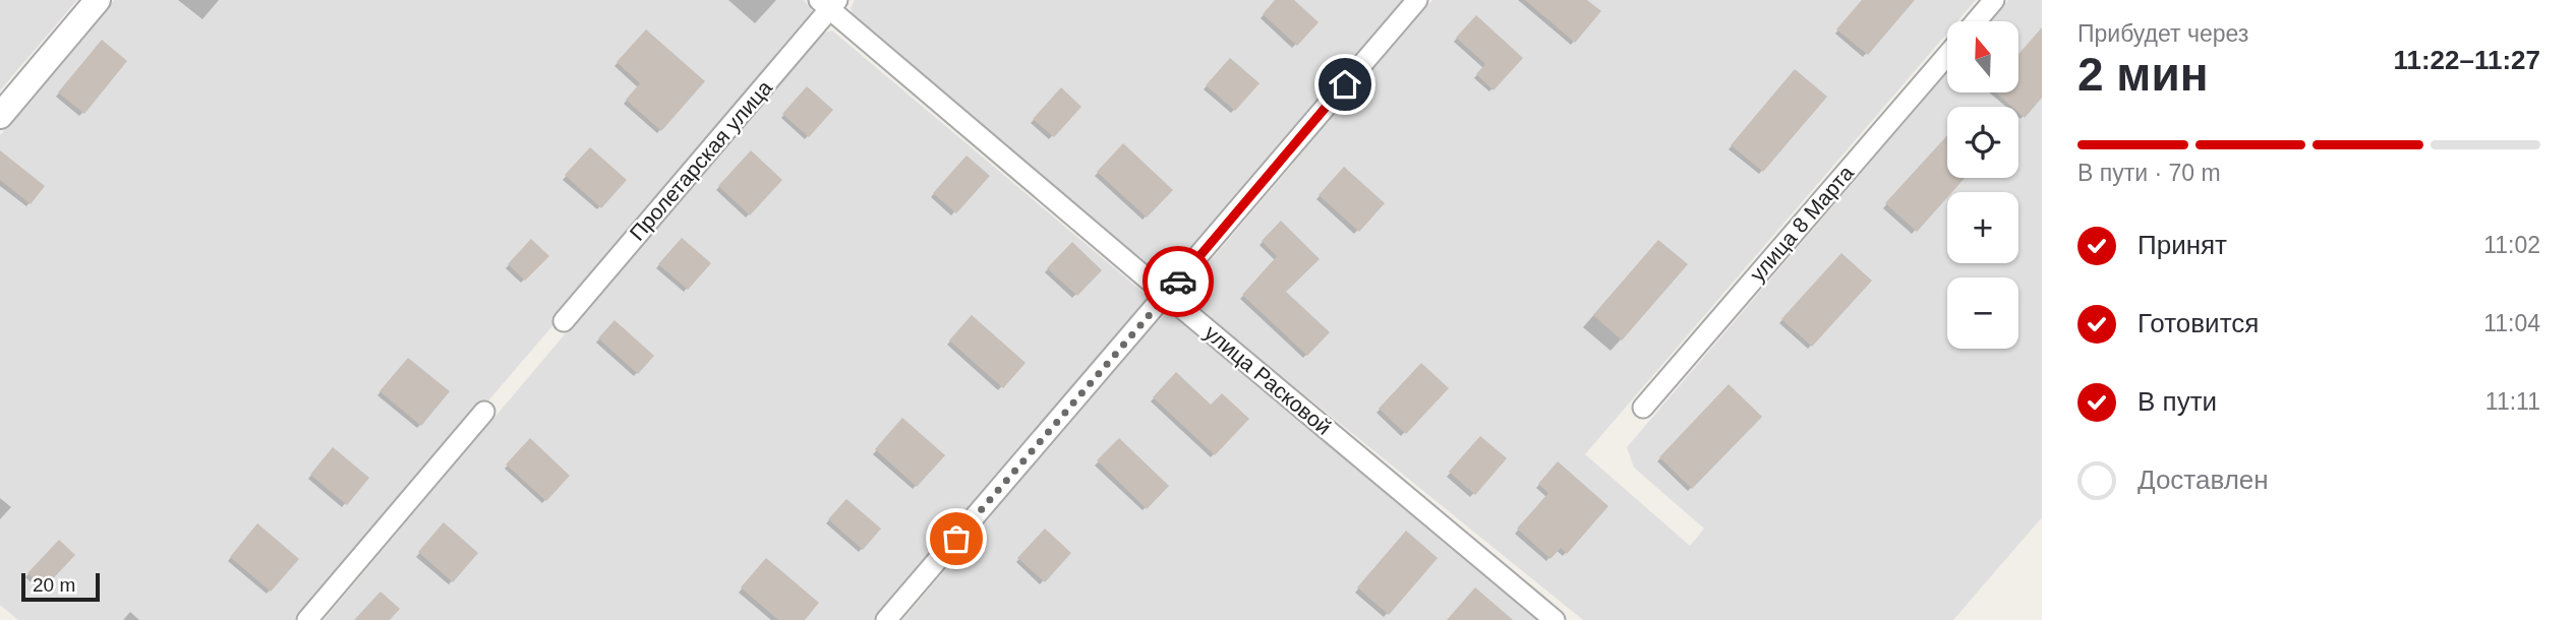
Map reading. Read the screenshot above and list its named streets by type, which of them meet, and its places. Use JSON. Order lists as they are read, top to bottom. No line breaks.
{"streets":{"street":["Пролетарская улица","улица 8 Марта","улица Расковой"]},"crossings":[["Пролетарская улица","улица Расковой"]],"scale_bar":"20 m","north":"top","page":{"heading":["2 мин","Прибудет через","11:22–11:27"],"map_buttons":["+","−"],"bar":"В пути · 70 m","list":[["Принят","11:02"],["Готовится","11:04"],["В пути","11:11"],"Доставлен"],"scale":"20 m"}}
